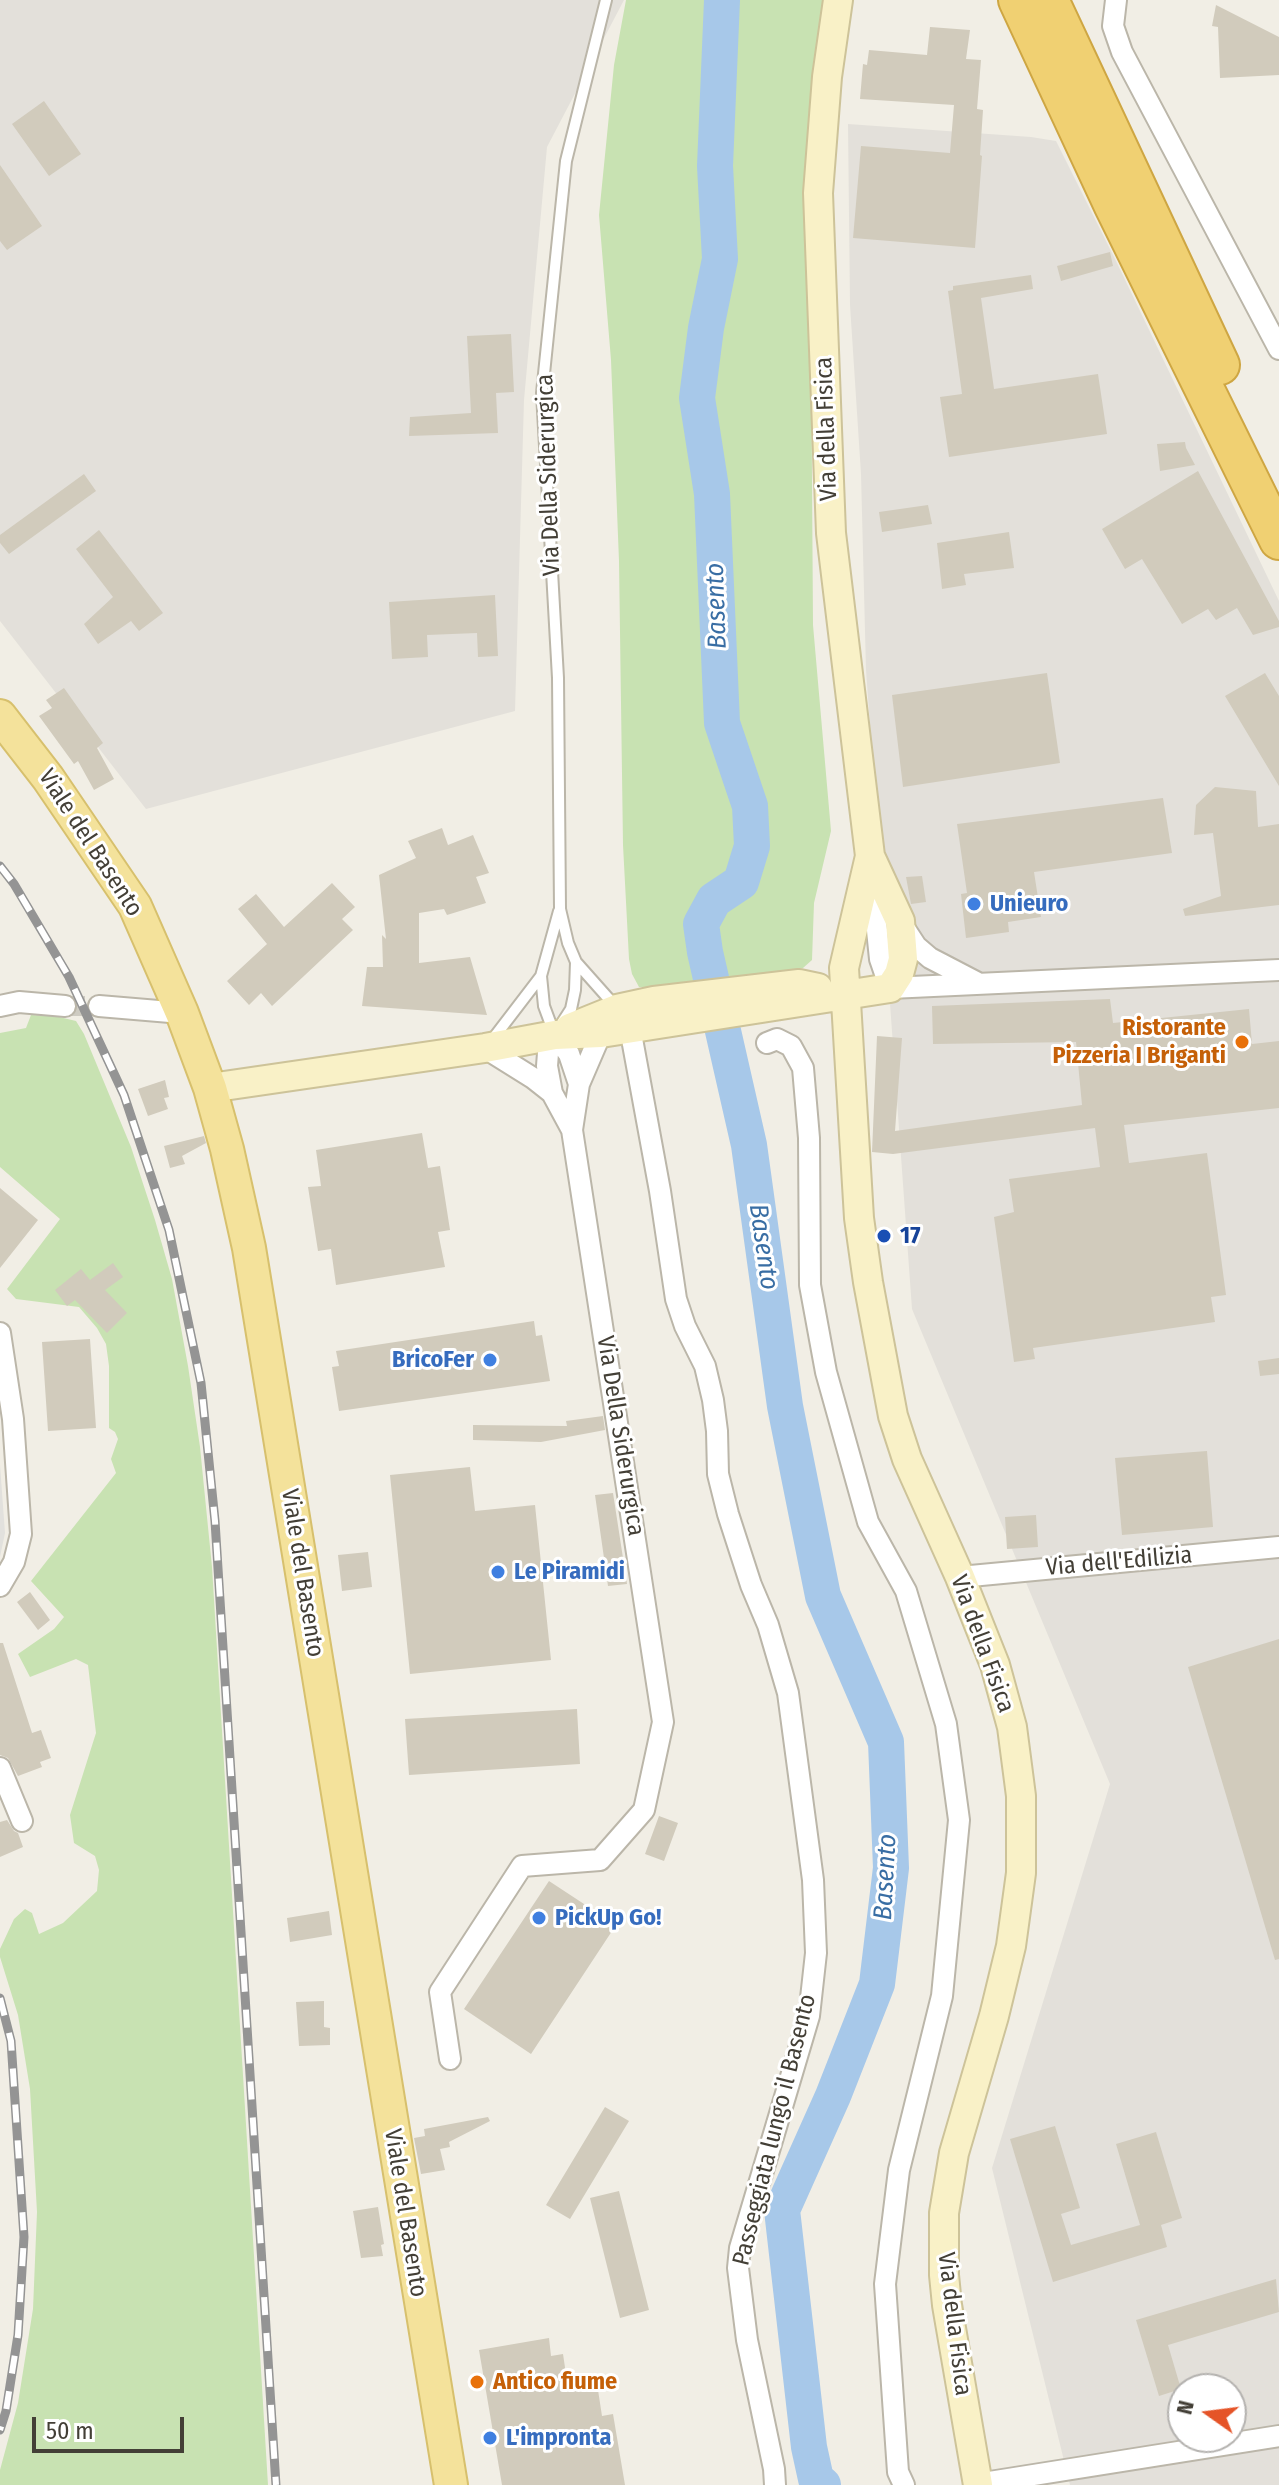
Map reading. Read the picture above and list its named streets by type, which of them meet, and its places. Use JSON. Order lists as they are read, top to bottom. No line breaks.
{"streets":{"main road":["Viale del Basento"],"street":["Via della Fisica","Via Della Siderurgica","Via dell'Edilizia","Passeggiata lungo il Basento"]},"crossings":[["Via della Fisica","Via dell'Edilizia"],["Via Della Siderurgica","Passeggiata lungo il Basento"]],"water":["Basento"],"places":["Unieuro","Ristorante Pizzeria I Briganti","17","BricoFer","Le Piramidi","PickUp Go!","Antico fiume","L'impronta"],"scale_bar":"50 m","north":"left"}
